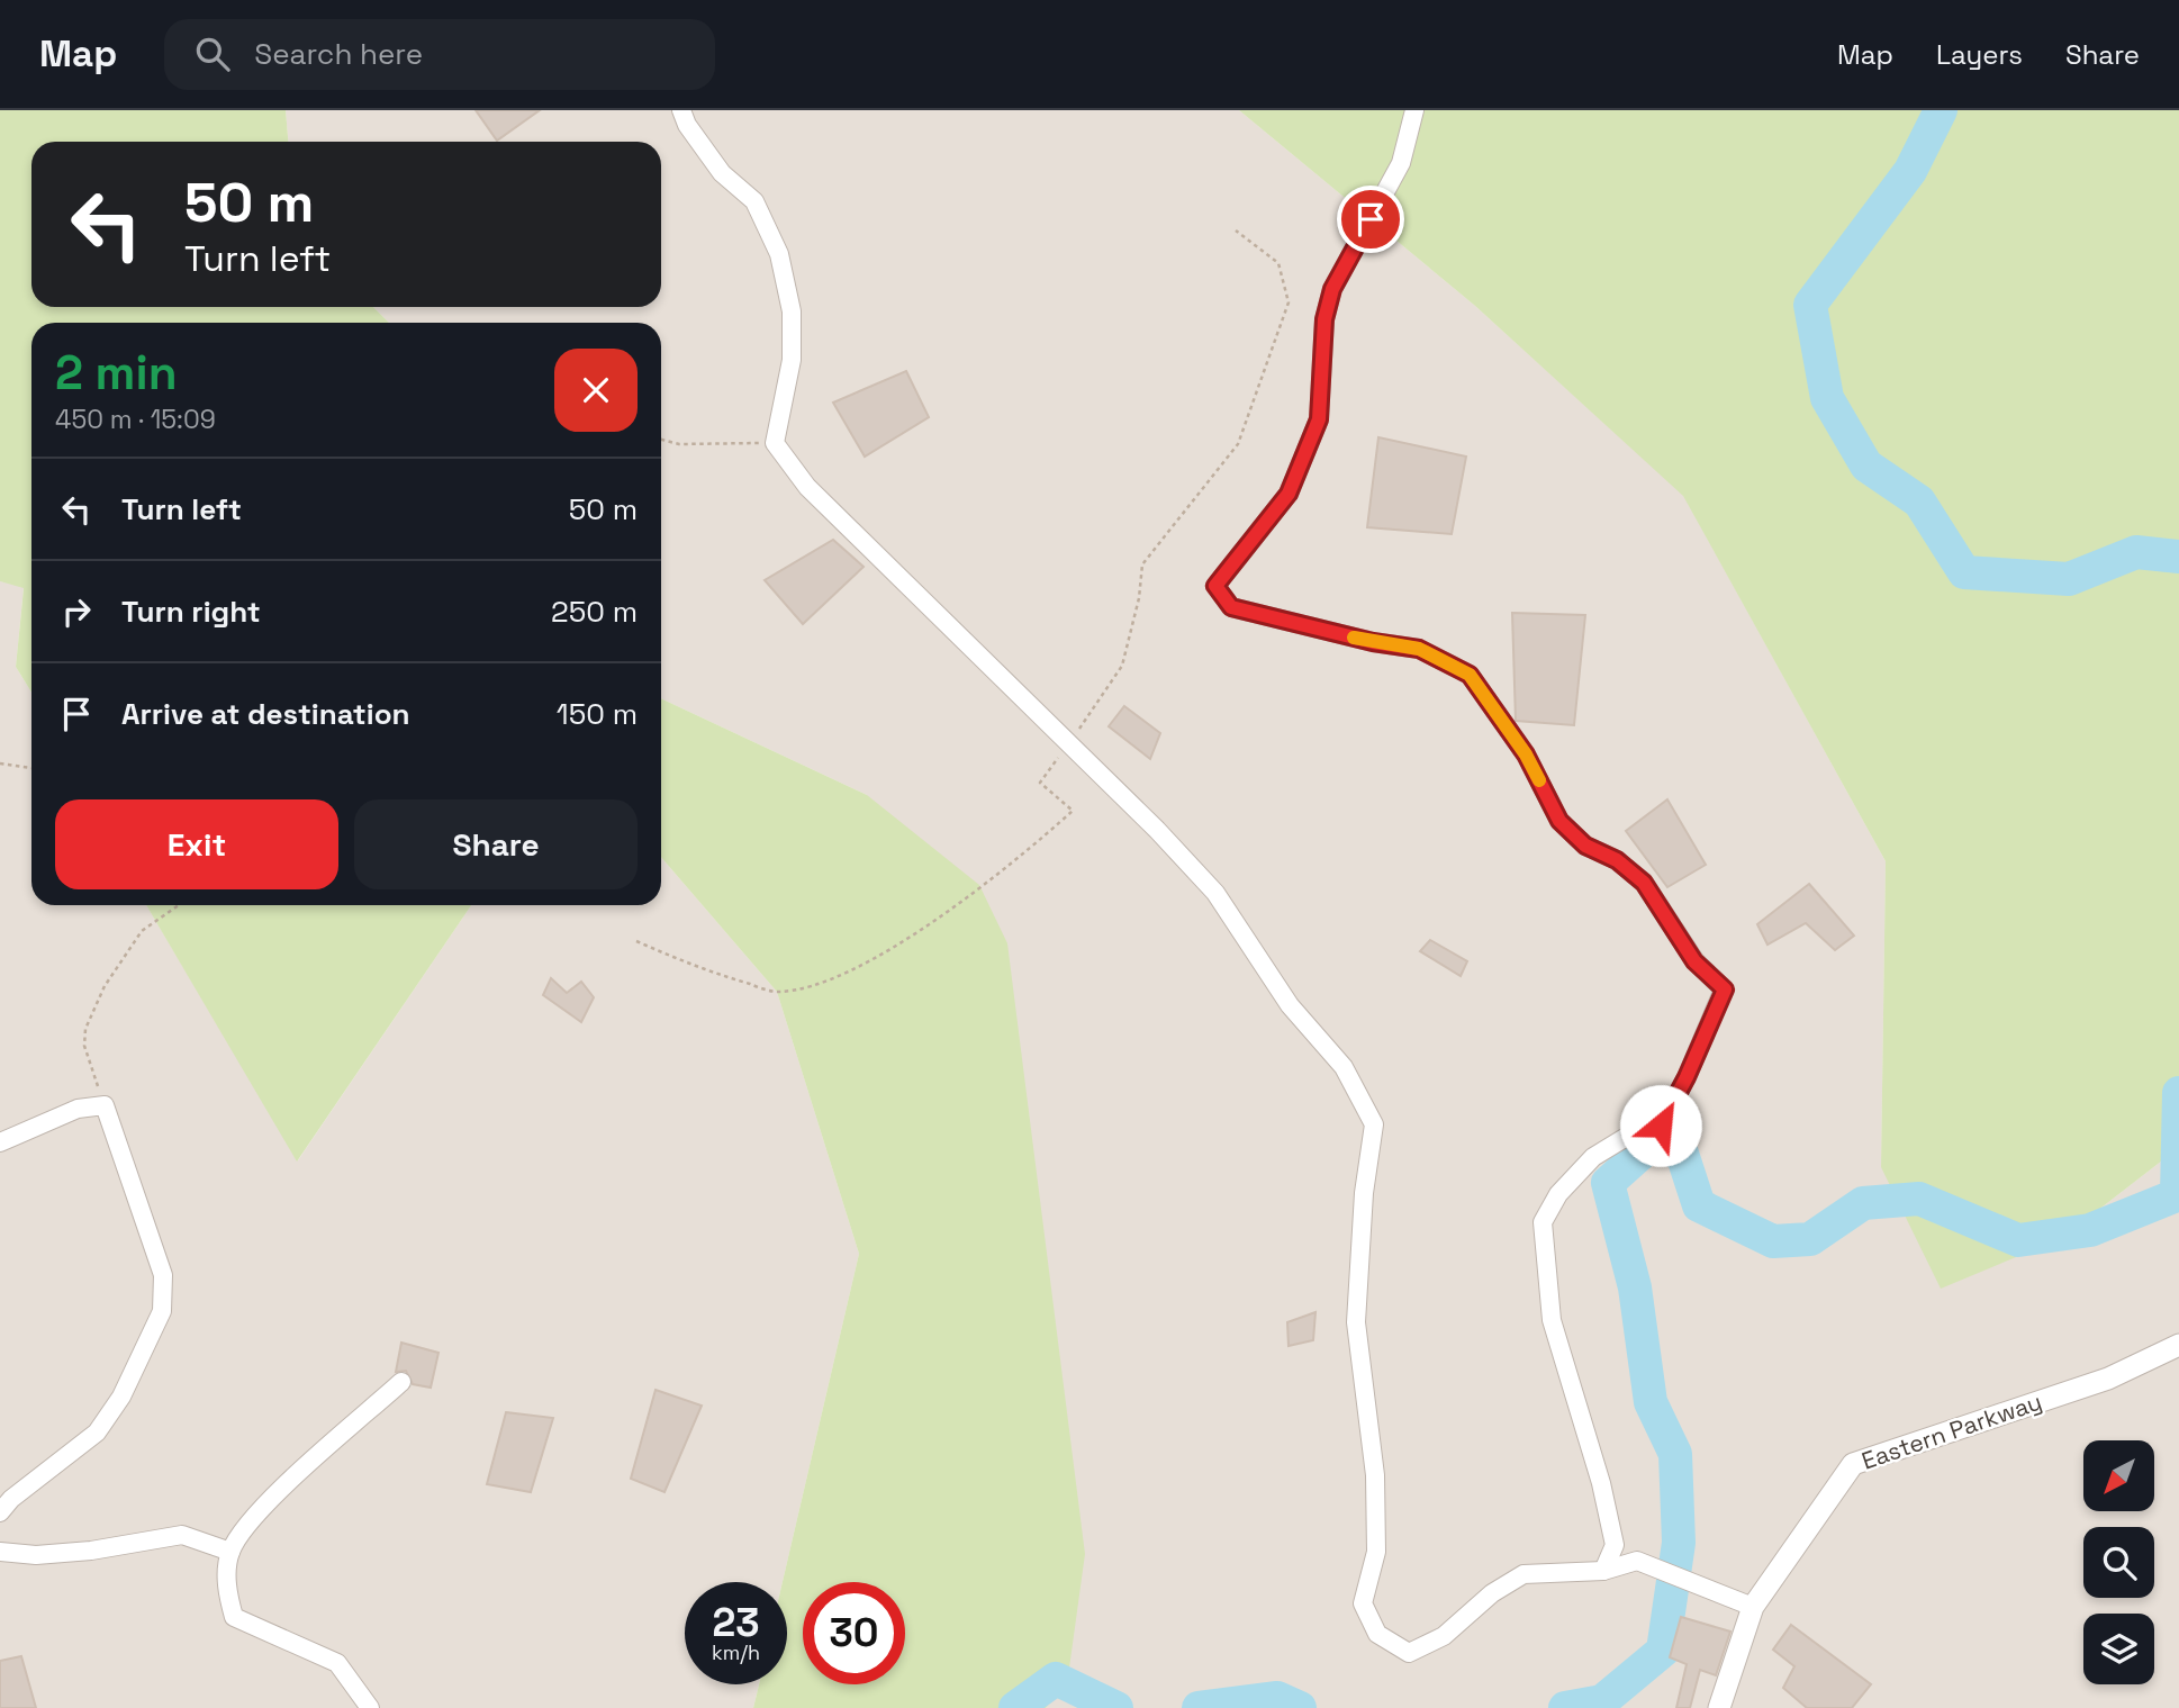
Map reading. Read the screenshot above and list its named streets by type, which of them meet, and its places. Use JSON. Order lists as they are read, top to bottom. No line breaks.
{"streets":{"street":["Eastern Parkway"]},"north":"bottom left","page":{"header":"Map","search":"Search here","nav":["Map","Layers","Share"],"turn":["50 m","Turn left"],"heading":["2 min","450 m · 15:09"],"list":[{"name":"Turn left","value":"50 m"},{"name":"Turn right","value":"250 m"},{"name":"Arrive at destination","value":"150 m"}],"buttons":["Exit","Share"],"speed":"23 km/h","limit":"30"}}
